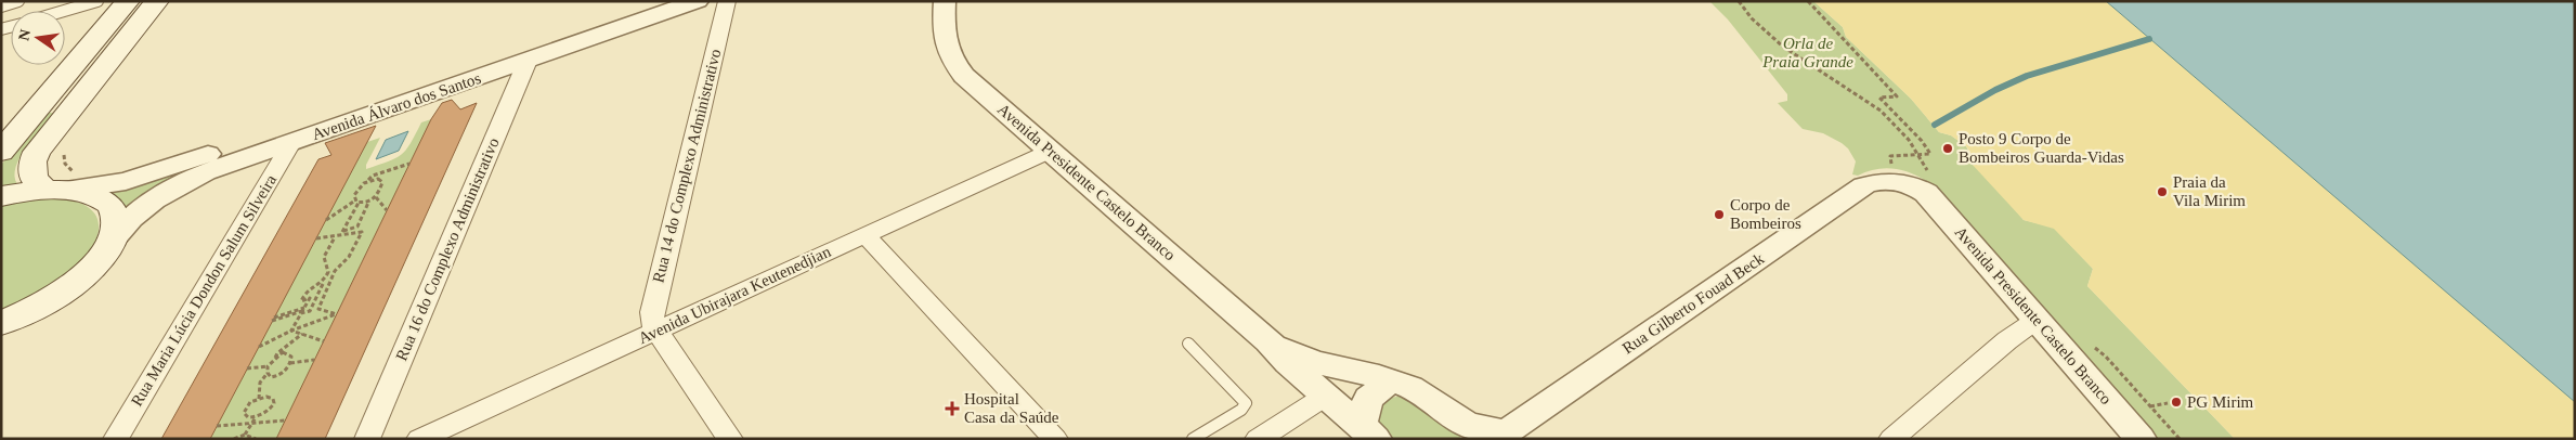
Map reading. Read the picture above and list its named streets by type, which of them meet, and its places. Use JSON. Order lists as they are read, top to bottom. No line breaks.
{"streets":{"street":["Avenida Álvaro dos Santos","Rua 14 do Complexo Administrativo","Avenida Presidente Castelo Branco","Rua 16 do Complexo Administrativo","Rua Maria Lúcia Dondon Salum Silveira","Avenida Ubirajara Keutenedjian","Rua Gilberto Fouad Beck"]},"crossings":[["Avenida Álvaro dos Santos","Rua 16 do Complexo Administrativo"],["Avenida Álvaro dos Santos","Rua Maria Lúcia Dondon Salum Silveira"],["Rua 14 do Complexo Administrativo","Avenida Ubirajara Keutenedjian"],["Avenida Presidente Castelo Branco","Avenida Ubirajara Keutenedjian"],["Avenida Presidente Castelo Branco","Rua Gilberto Fouad Beck"]],"parks":["Orla de Praia Grande"],"places":{"other":["Posto 9 Corpo de Bombeiros Guarda-Vidas","Praia da Vila Mirim","Corpo de Bombeiros","PG Mirim"],"health":["Hospital Casa da Saúde"]},"north":"left"}
